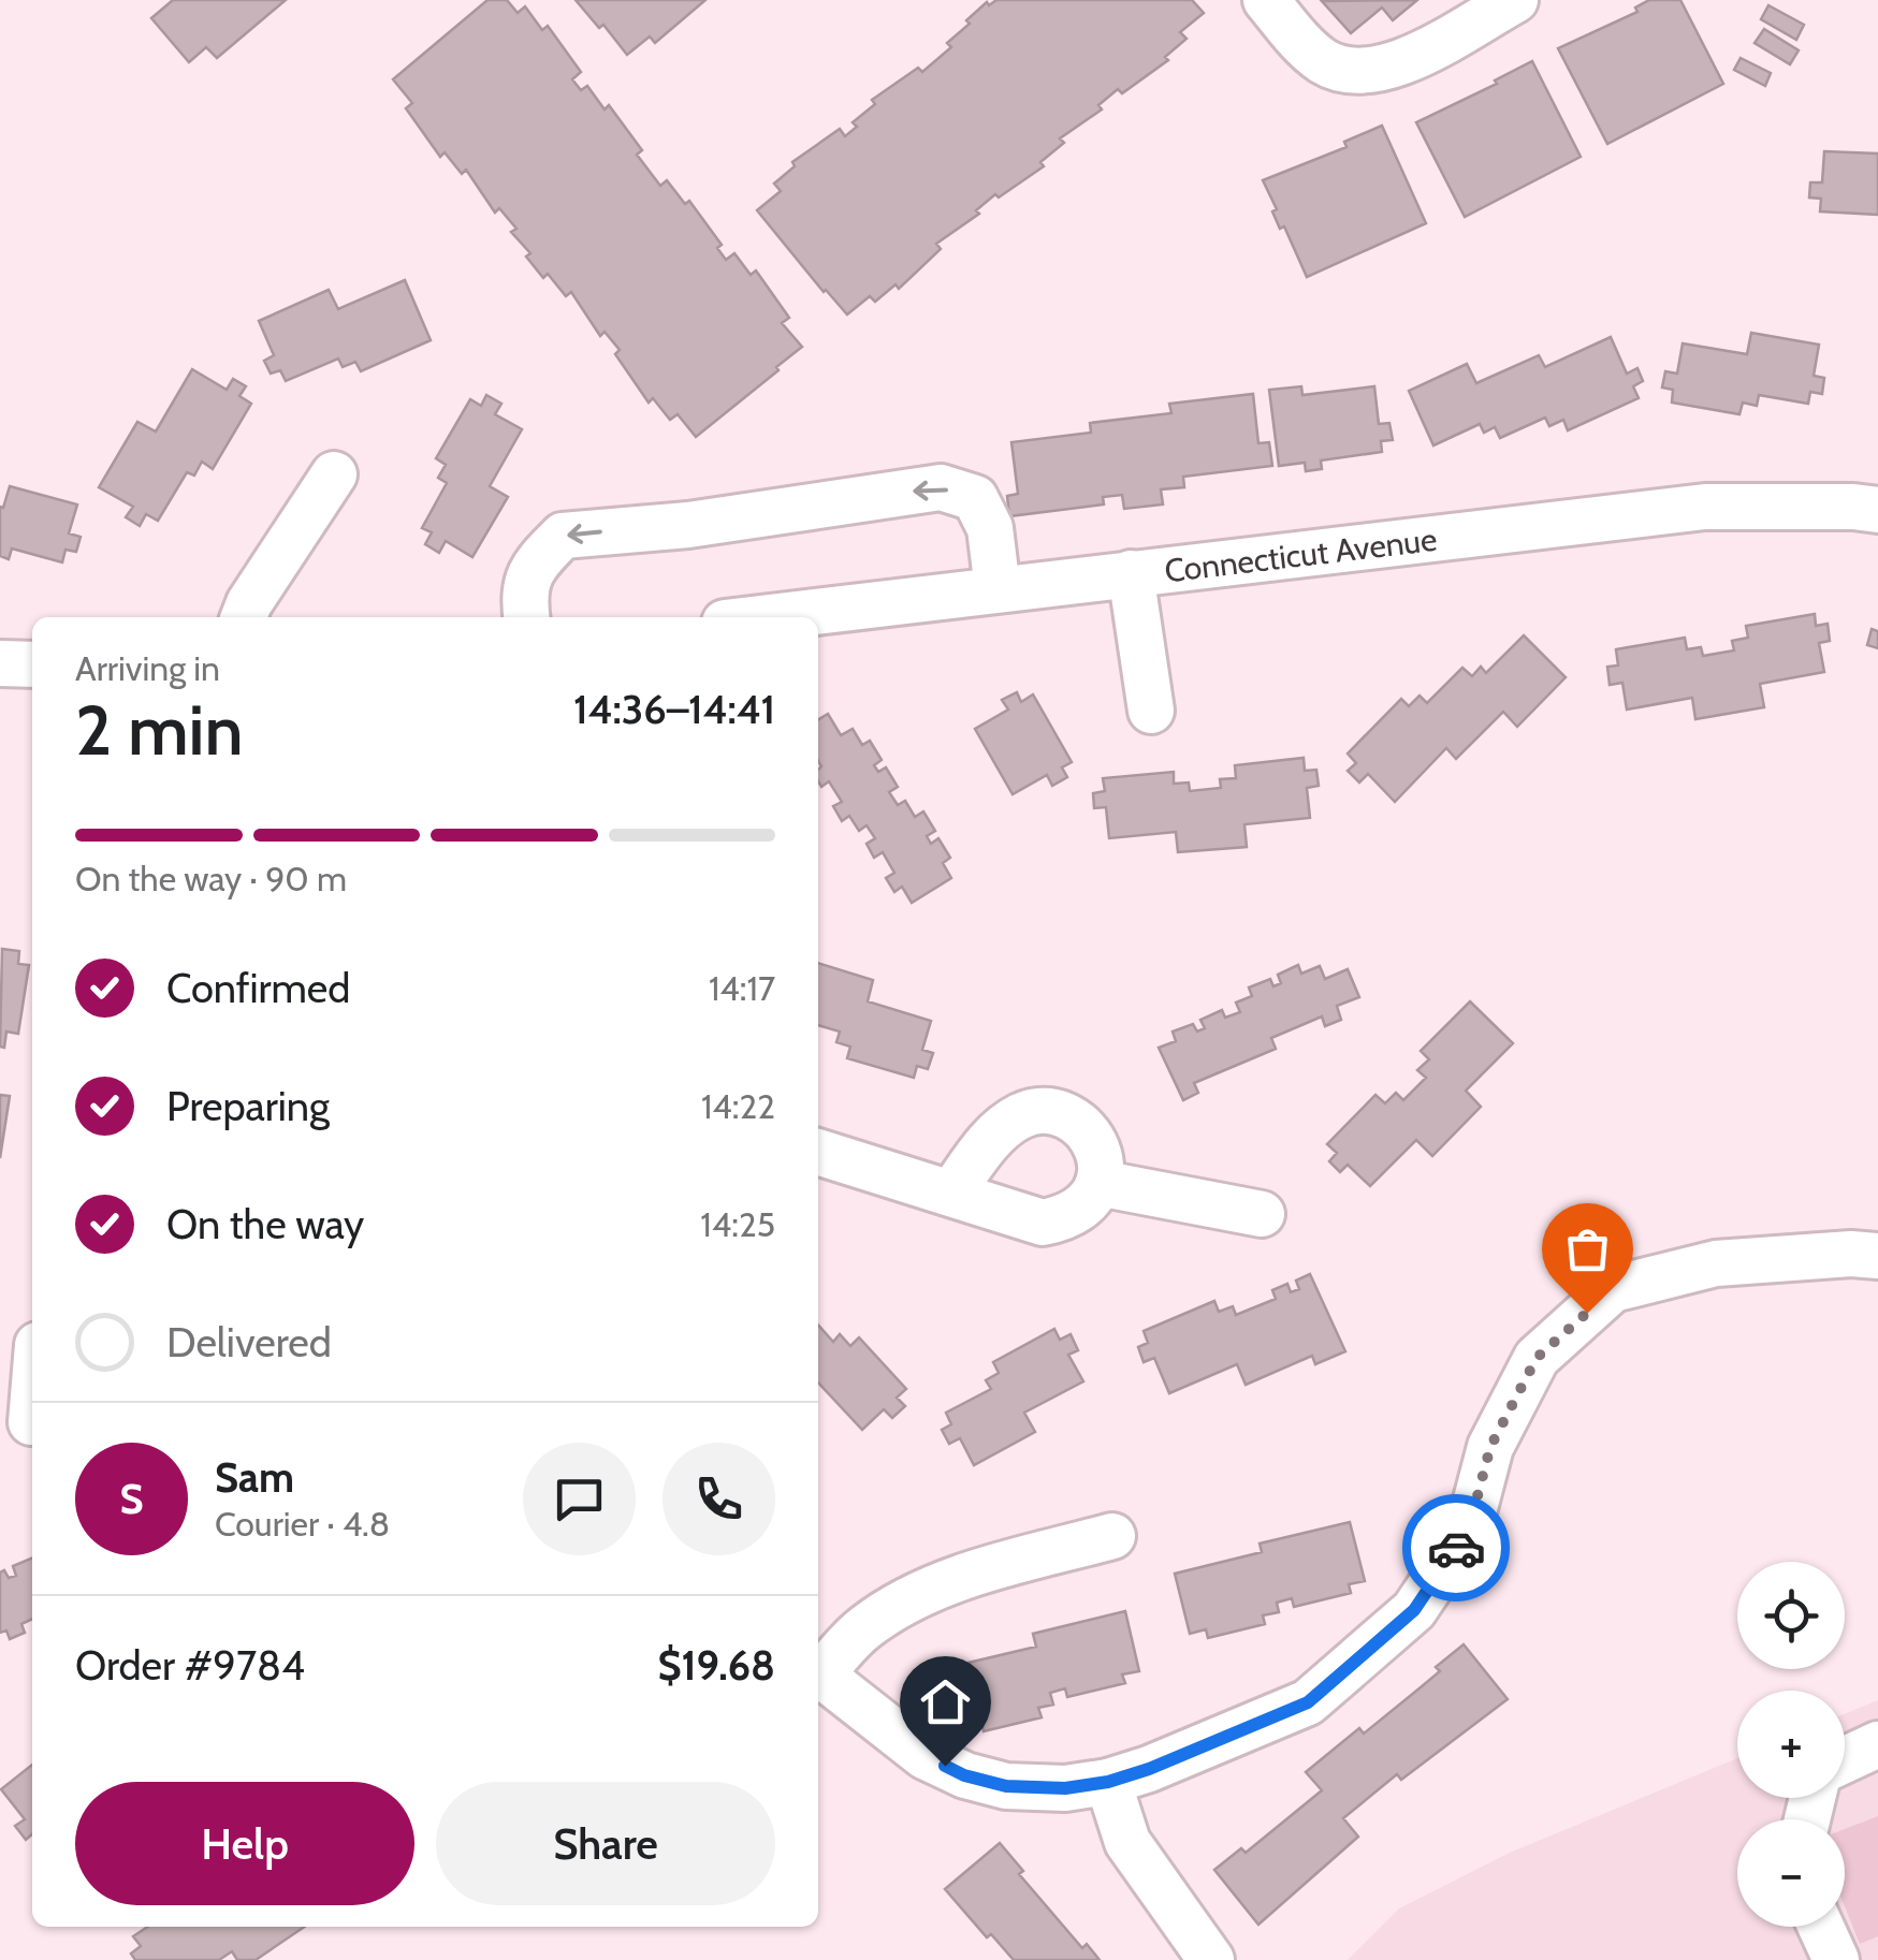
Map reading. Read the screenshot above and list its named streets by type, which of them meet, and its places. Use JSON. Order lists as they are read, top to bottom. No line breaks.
{"streets":{"street":["Connecticut Avenue"]},"page":{"heading":["2 min","Arriving in","14:36–14:41"],"panel":["Sam","Courier · 4.8","Order #9784","$19.68"],"bar":"On the way · 90 m","list":[["Confirmed","14:17"],["Preparing","14:22"],["On the way","14:25"],"Delivered"],"round":"S","map_buttons":["+","−"],"buttons":["Help","Share"]}}
